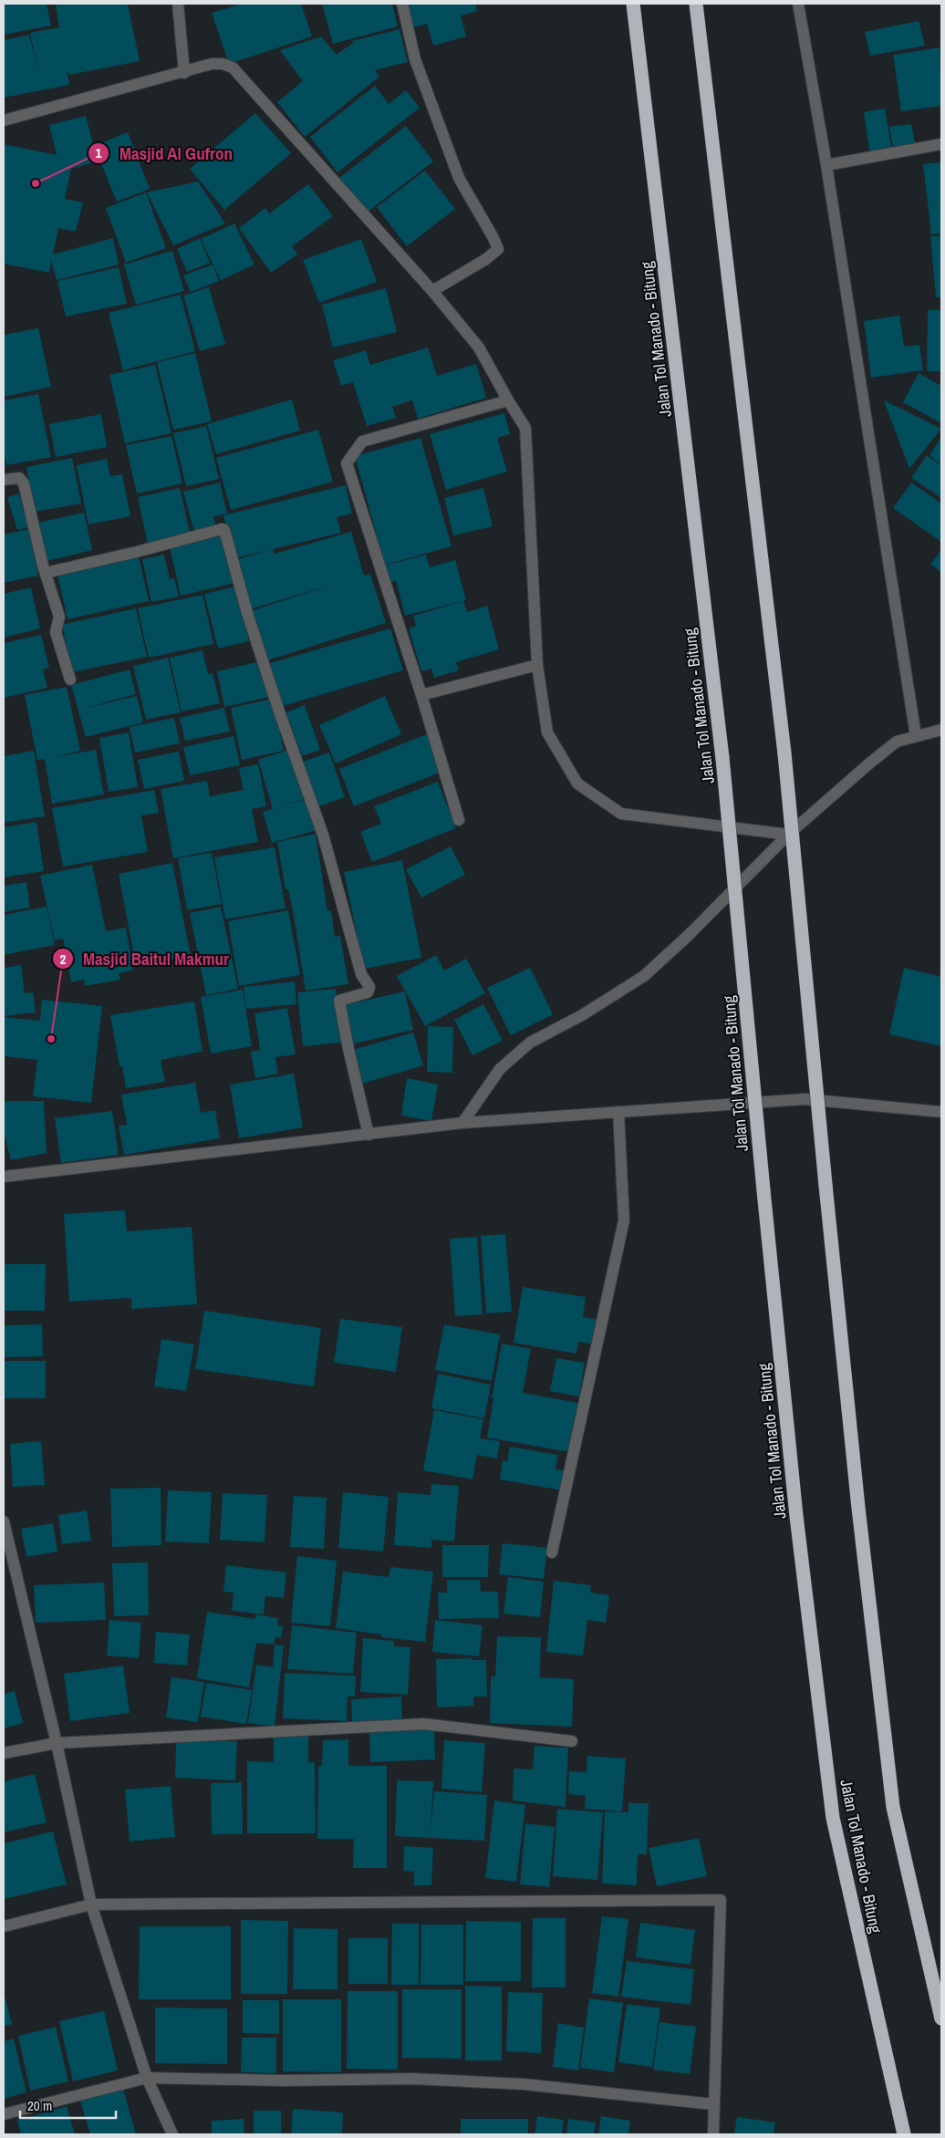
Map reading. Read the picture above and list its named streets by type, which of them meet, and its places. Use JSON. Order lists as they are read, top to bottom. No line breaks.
{"streets":{"highway":["Jalan Tol Manado - Bitung"]},"places":["Masjid Al Gufron","Masjid Baitul Makmur"],"scale_bar":"20 m"}
